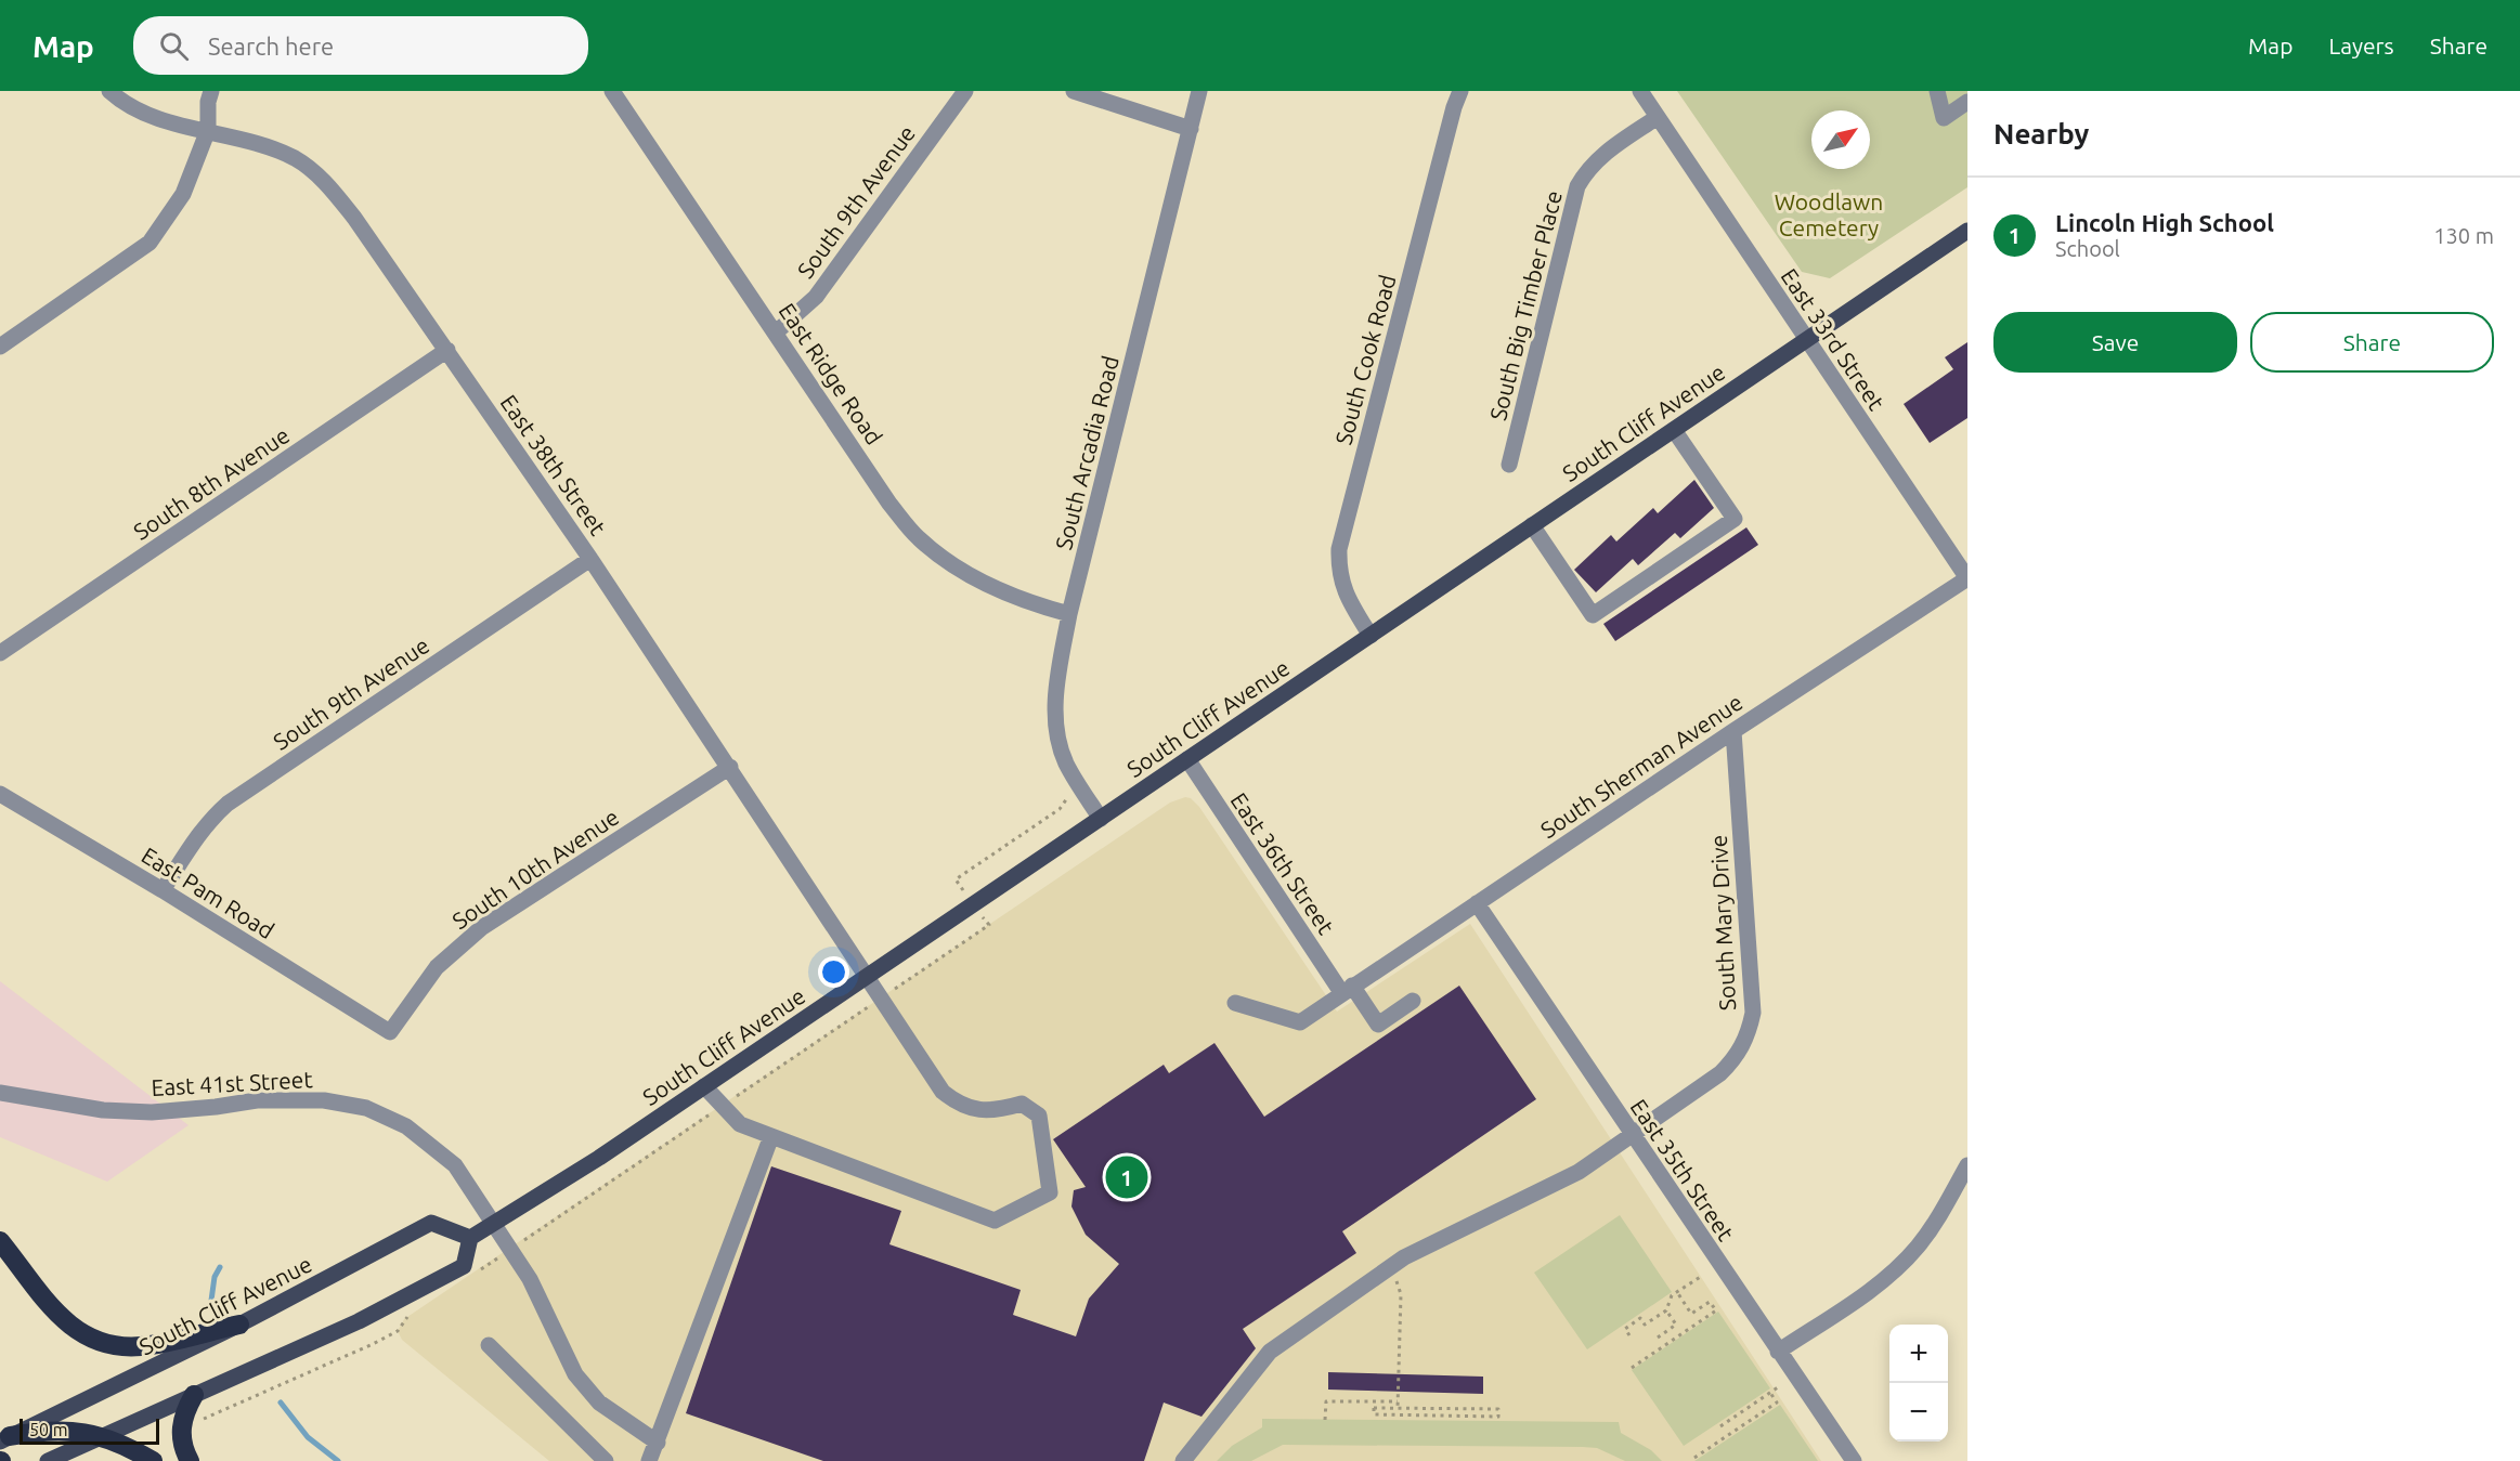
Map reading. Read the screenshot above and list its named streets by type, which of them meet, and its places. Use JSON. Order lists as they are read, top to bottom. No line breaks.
{"streets":{"main road":["South Cliff Avenue"],"street":["South 9th Avenue","South Big Timber Place","East 33rd Street","South Cook Road","East Ridge Road","South Arcadia Road","East 38th Street","South 8th Avenue","South Sherman Avenue","East 36th Street","South 10th Avenue","East Pam Road","South Mary Drive","East 41st Street","East 35th Street"]},"crossings":[["South 9th Avenue","East Ridge Road"],["South 9th Avenue","East 38th Street"],["South 9th Avenue","East Pam Road"],["South Big Timber Place","East 33rd Street"],["East 33rd Street","South Cliff Avenue"],["East 33rd Street","South Sherman Avenue"],["South Cook Road","South Cliff Avenue"],["East Ridge Road","South Arcadia Road"],["South Cliff Avenue","South Arcadia Road"],["South Cliff Avenue","East 38th Street"],["South Cliff Avenue","East 36th Street"],["South Cliff Avenue","East 41st Street"],["East 38th Street","South 8th Avenue"],["East 38th Street","South 10th Avenue"],["South Sherman Avenue","East 36th Street"],["South Sherman Avenue","South Mary Drive"],["South Sherman Avenue","East 35th Street"],["South 10th Avenue","East Pam Road"],["South Mary Drive","East 35th Street"]],"parks":["Woodlawn Cemetery"],"scale_bar":"50 m","north":"top right","page":{"header":"Map","search":"Search here","nav":["Map","Layers","Share"],"heading":"Nearby","list":[{"mark":"1","name":"Lincoln High School","note":"School","value":"130 m"}],"buttons":["Save","Share"],"pins":"1","map_buttons":["+","−"],"scale":"50 m"}}
